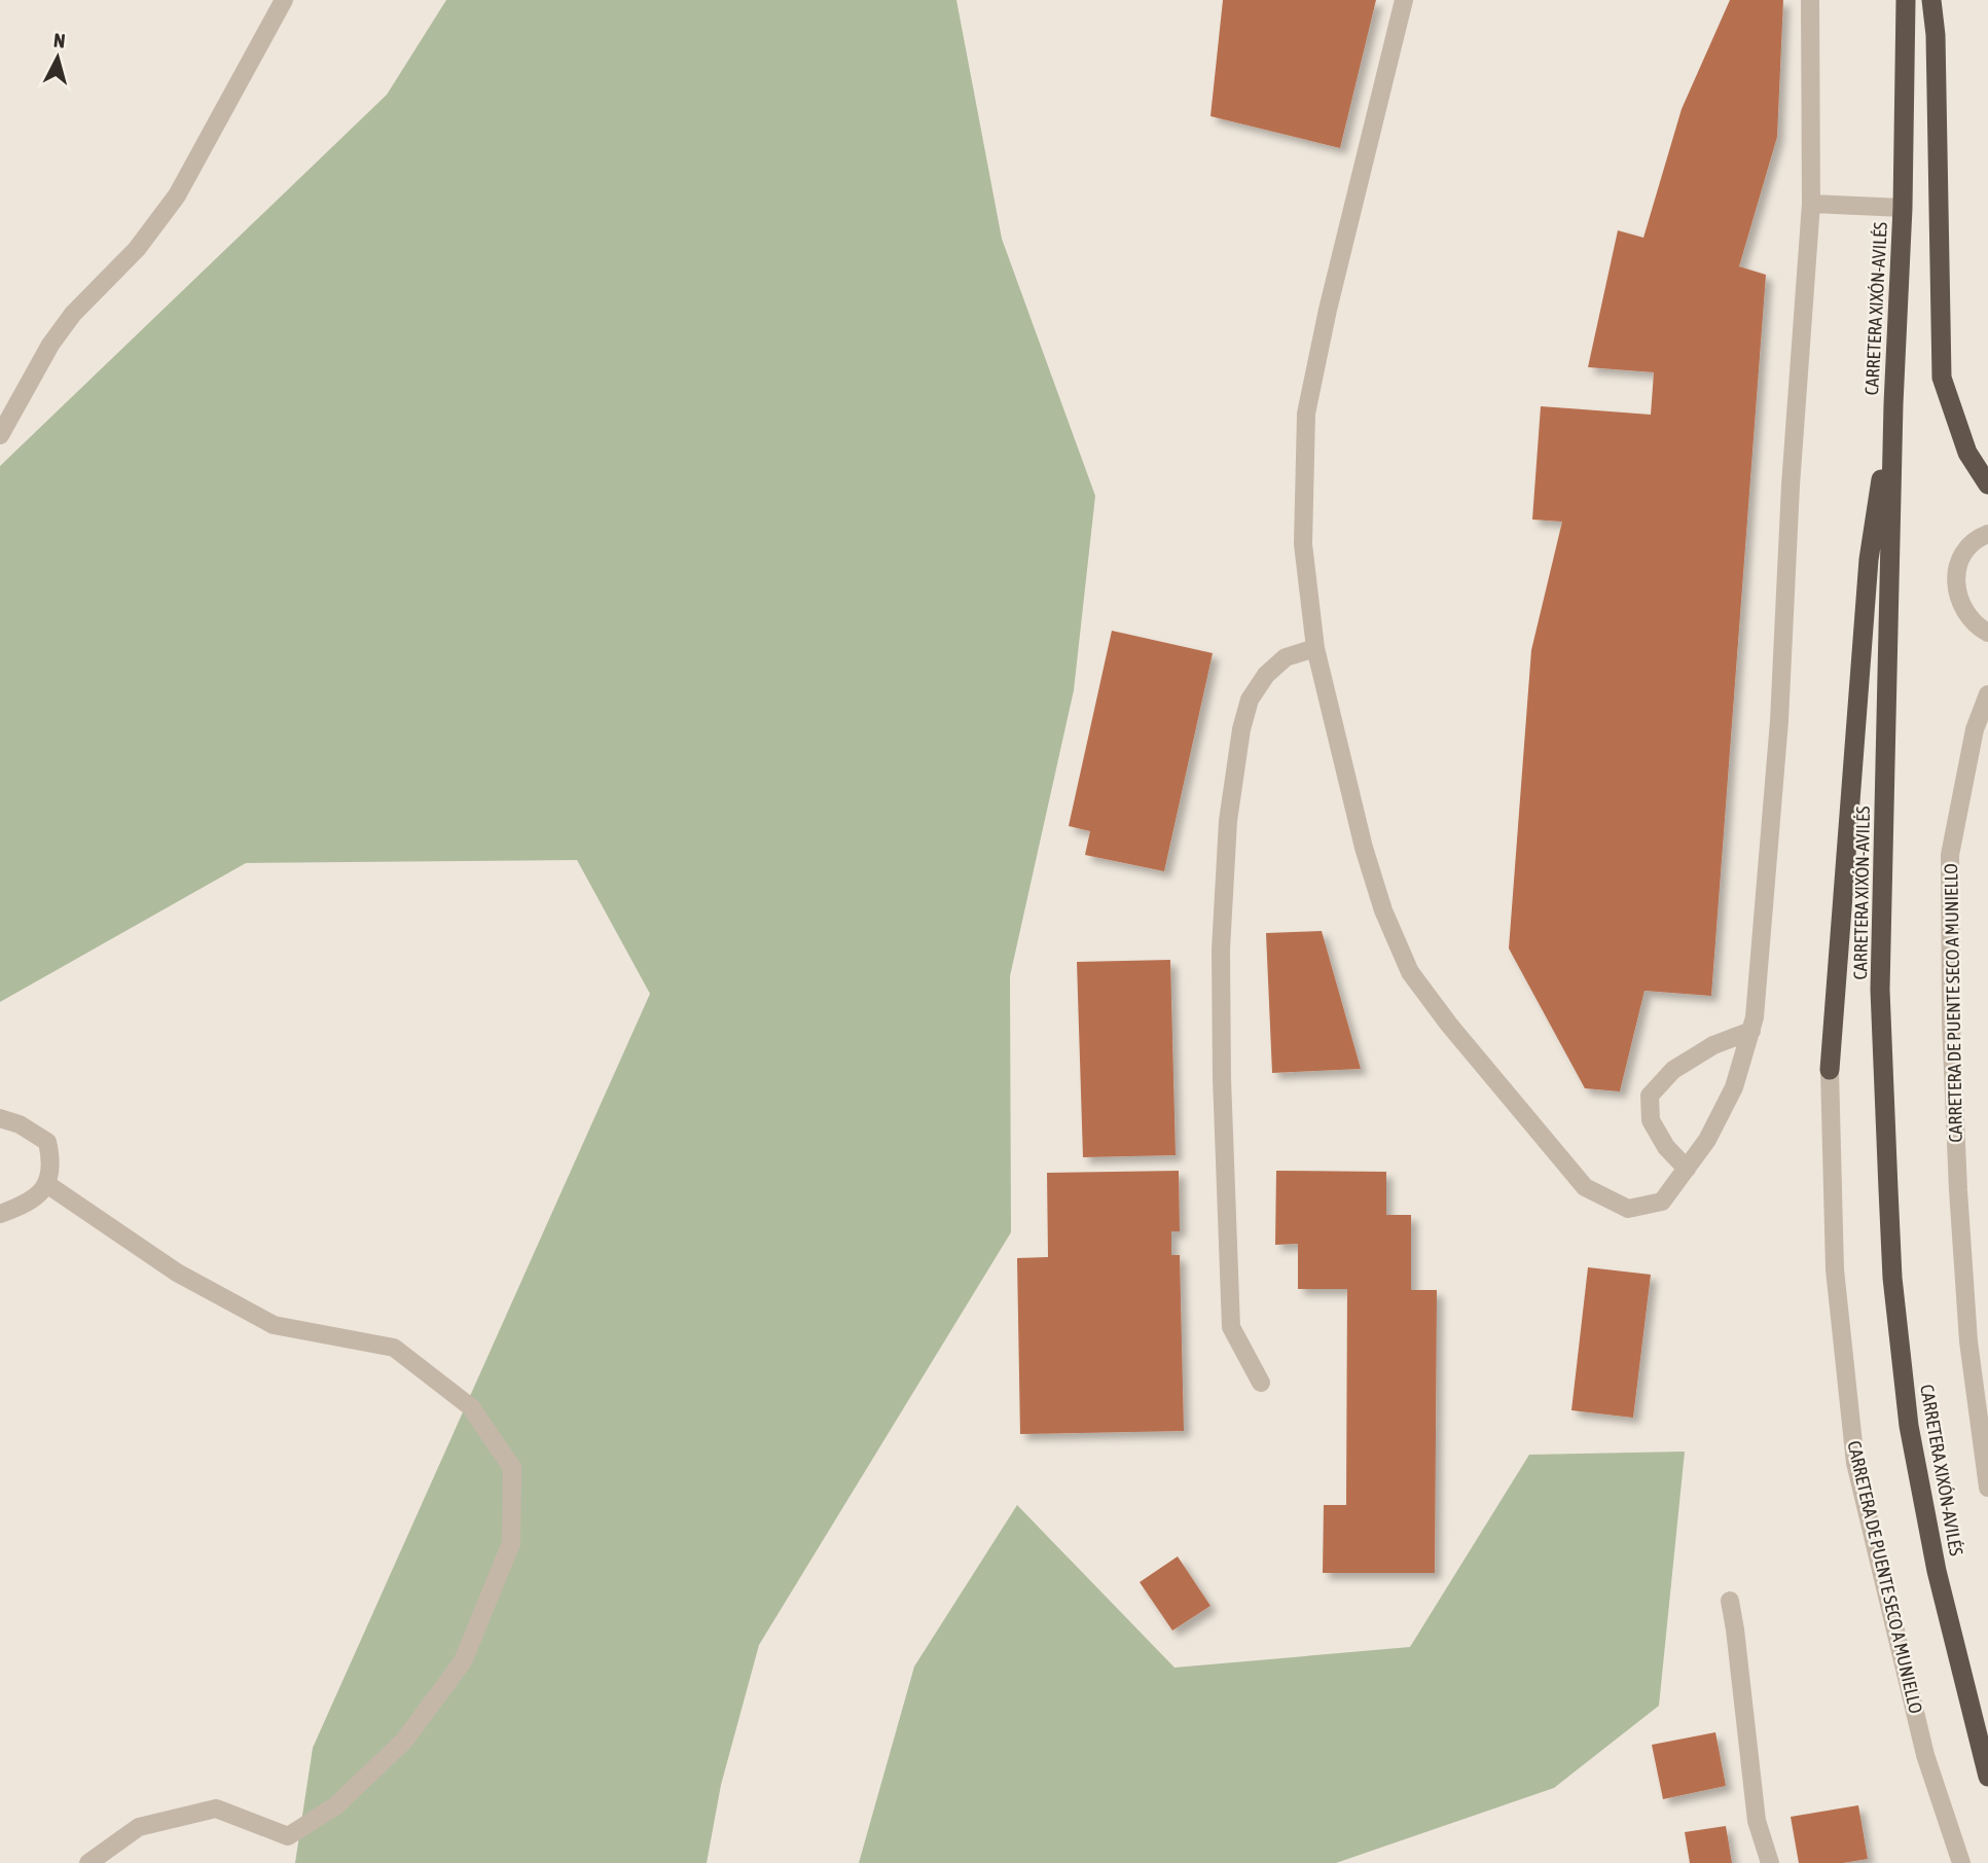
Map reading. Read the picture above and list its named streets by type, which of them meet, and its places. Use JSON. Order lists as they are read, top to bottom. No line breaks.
{"streets":{"highway":["CARRETERA XIXÓN-AVILÉS"],"street":["CARRETERA DE PUENTE SECO A MUNIELLO"]},"north":"top"}
